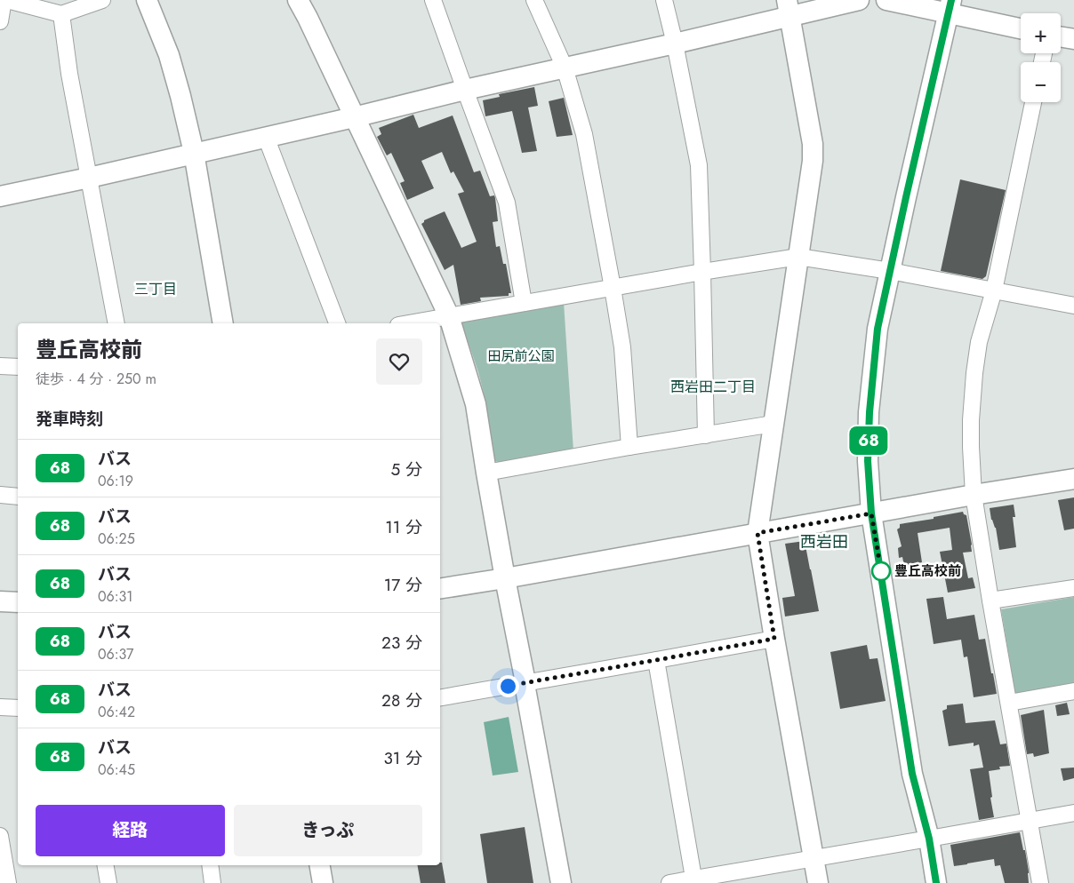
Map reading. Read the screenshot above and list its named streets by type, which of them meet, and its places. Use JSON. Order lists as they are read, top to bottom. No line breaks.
{"districts":["三丁目","西岩田二丁目","西岩田"],"parks":["田尻前公園"],"places":["豊丘高校前"],"lines":["bus line 68"],"page":{"on_map":"68","map_buttons":["+","−"],"heading":[["豊丘高校前","徒歩 · 4 分 · 250 m"],"発車時刻"],"list":[{"mark":"68","name":"バス","note":"06:19","value":"5 分"},{"mark":"68","name":"バス","note":"06:25","value":"11 分"},{"mark":"68","name":"バス","note":"06:31","value":"17 分"},{"mark":"68","name":"バス","note":"06:37","value":"23 分"},{"mark":"68","name":"バス","note":"06:42","value":"28 分"},{"mark":"68","name":"バス","note":"06:45","value":"31 分"}],"buttons":["経路","きっぷ"]}}
